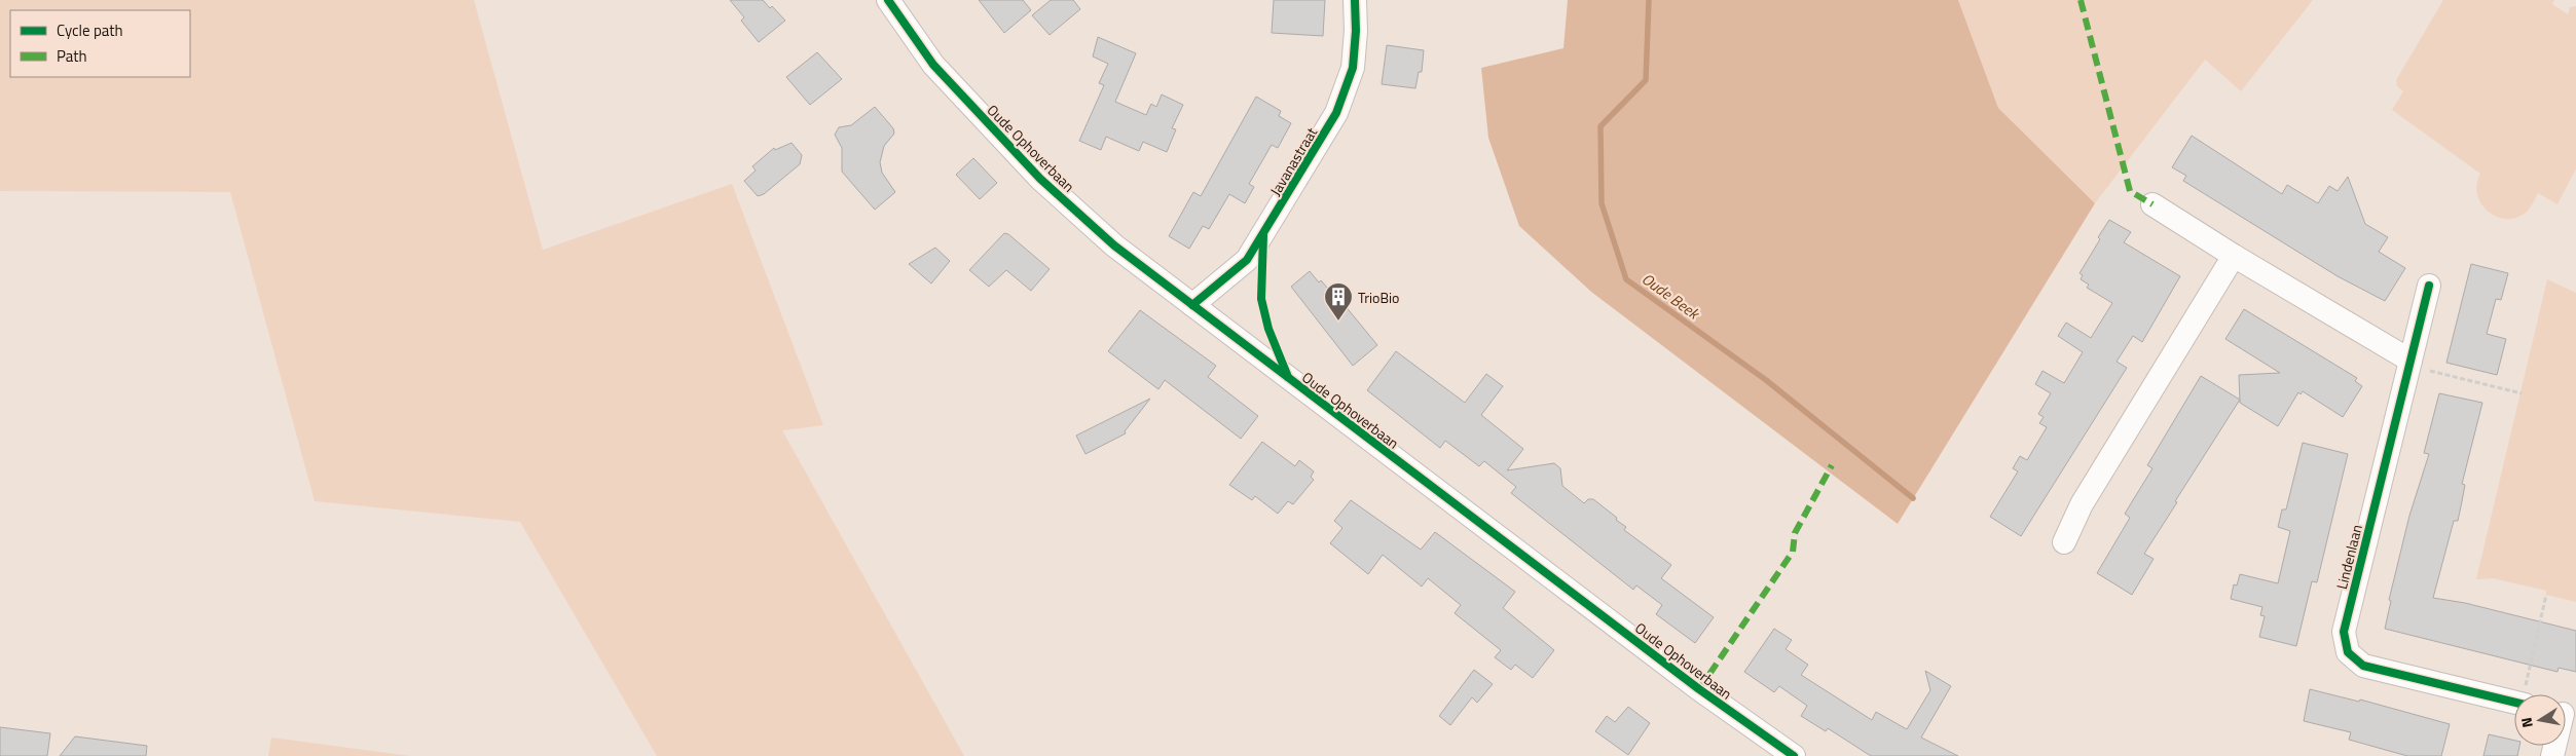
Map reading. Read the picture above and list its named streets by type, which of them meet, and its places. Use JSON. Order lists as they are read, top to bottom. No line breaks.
{"streets":{"street":["Oude Ophoverbaan","Javanastraat","Lindenlaan"]},"crossings":[["Oude Ophoverbaan","Javanastraat"]],"water":["Oude Beek"],"places":{"building":["TrioBio"]},"legend":["Cycle path","Path"],"north":"left"}
